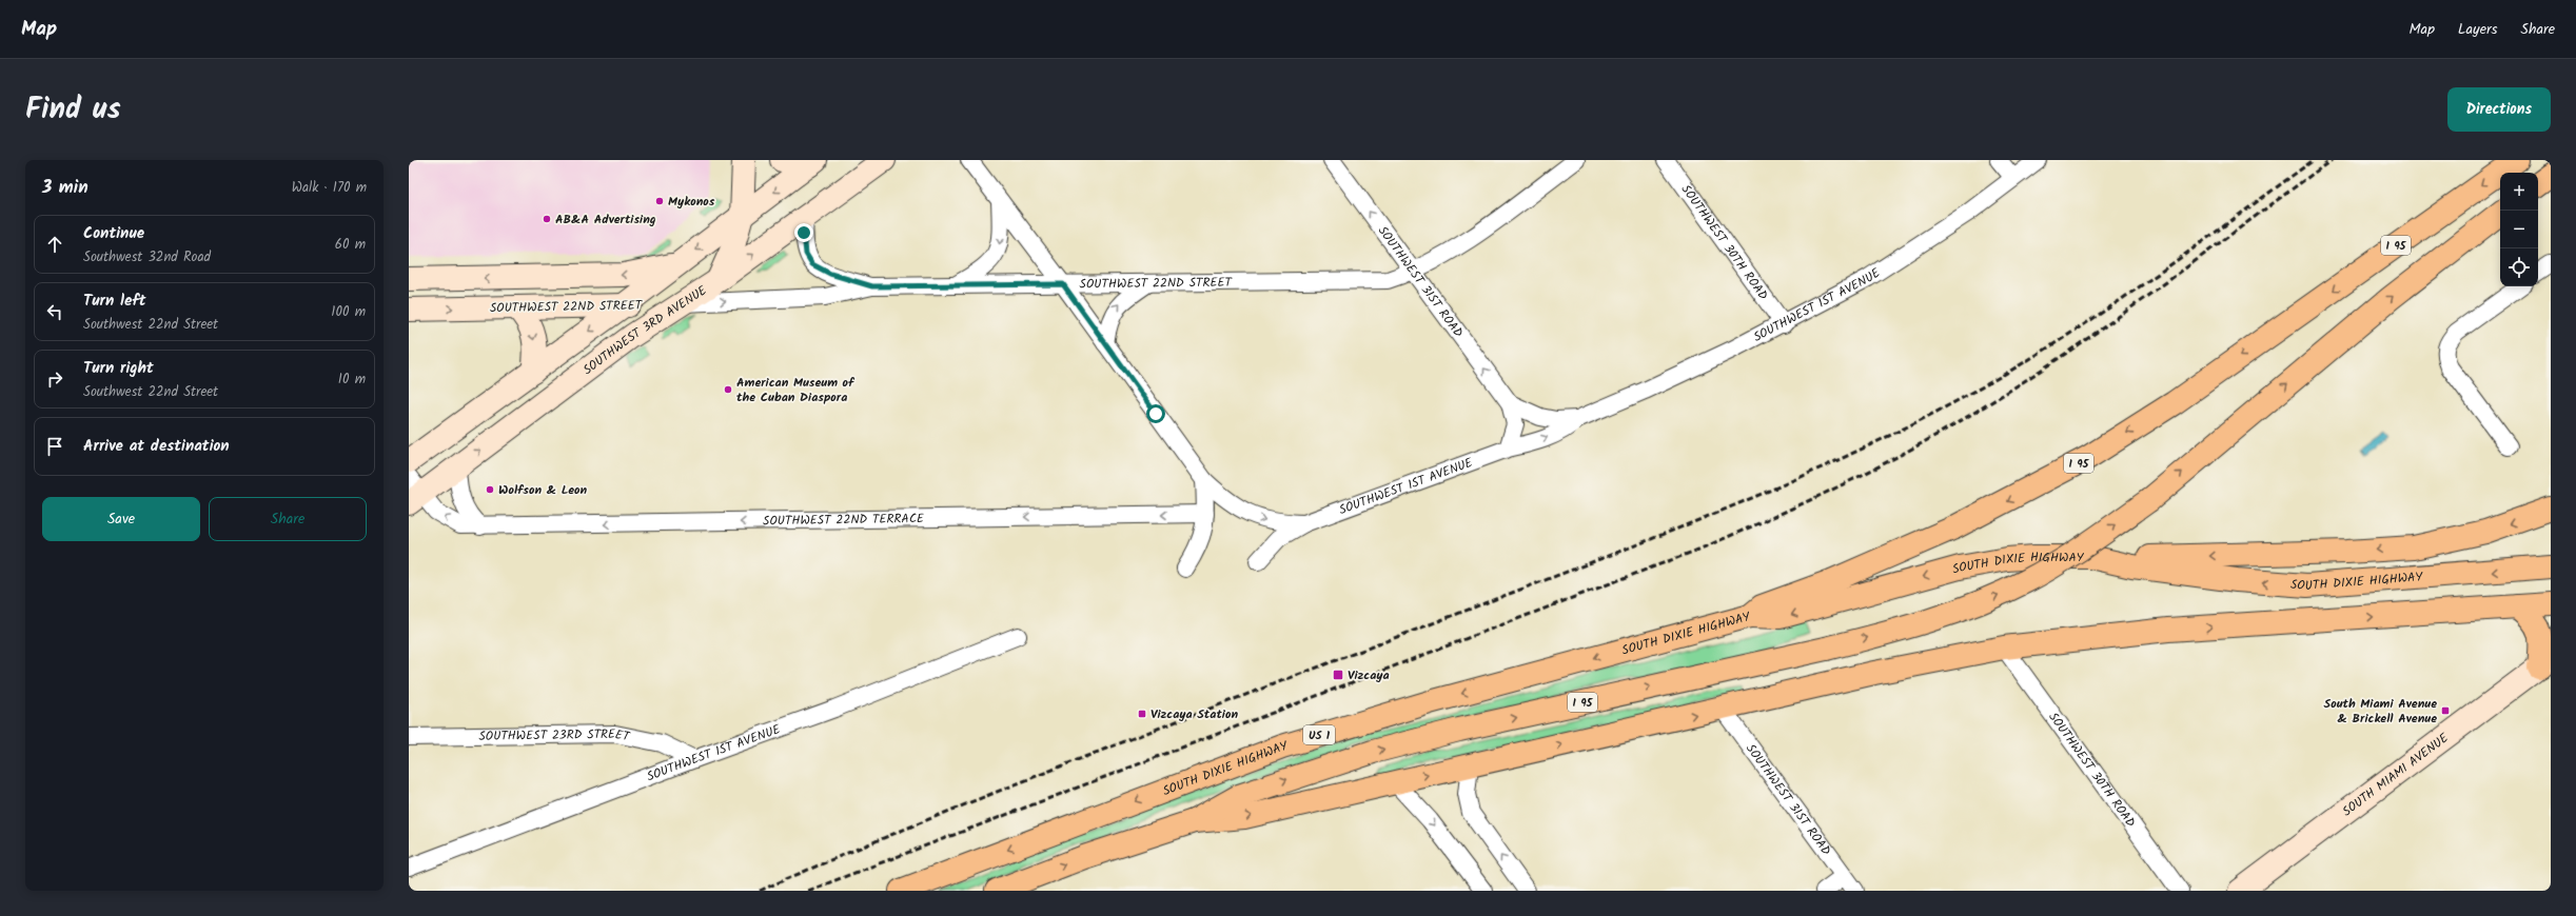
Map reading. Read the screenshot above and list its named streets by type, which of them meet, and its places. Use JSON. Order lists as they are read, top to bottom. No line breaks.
{"streets":{"main road":["I 95","SOUTHWEST 22ND STREET","SOUTHWEST 3RD AVENUE","SOUTH DIXIE HIGHWAY","US 1","SOUTH MIAMI AVENUE"],"street":["SOUTHWEST 30TH ROAD","SOUTHWEST 31ST ROAD","SOUTHWEST 1ST AVENUE","SOUTHWEST 22ND TERRACE","SOUTHWEST 23RD STREET"]},"crossings":[["SOUTHWEST 30TH ROAD","SOUTHWEST 1ST AVENUE"],["I 95","SOUTH DIXIE HIGHWAY"],["SOUTHWEST 31ST ROAD","SOUTHWEST 22ND STREET"],["SOUTHWEST 31ST ROAD","SOUTHWEST 1ST AVENUE"],["SOUTHWEST 22ND STREET","SOUTHWEST 1ST AVENUE"],["SOUTHWEST 22ND STREET","SOUTHWEST 3RD AVENUE"],["SOUTHWEST 1ST AVENUE","SOUTHWEST 23RD STREET"],["SOUTHWEST 3RD AVENUE","SOUTHWEST 22ND TERRACE"]],"one_way":["SOUTHWEST 31ST ROAD","SOUTHWEST 22ND TERRACE"],"places":{"other":["Mykonos","AB&A Advertising","American Museum of the Cuban Diaspora","Wolfson & Leon"],"transit":["Vizcaya","South Miami Avenue & Brickell Avenue","Vizcaya Station"]},"page":{"header":"Map","nav":["Map","Layers","Share"],"title":"Find us","buttons":["Directions",["Save","Share"]],"heading":["3 min","Walk · 170 m"],"map_buttons":["+","−"],"list":[["Continue","Southwest 32nd Road","60 m"],["Turn left","Southwest 22nd Street","100 m"],["Turn right","Southwest 22nd Street","10 m"],"Arrive at destination"]}}
